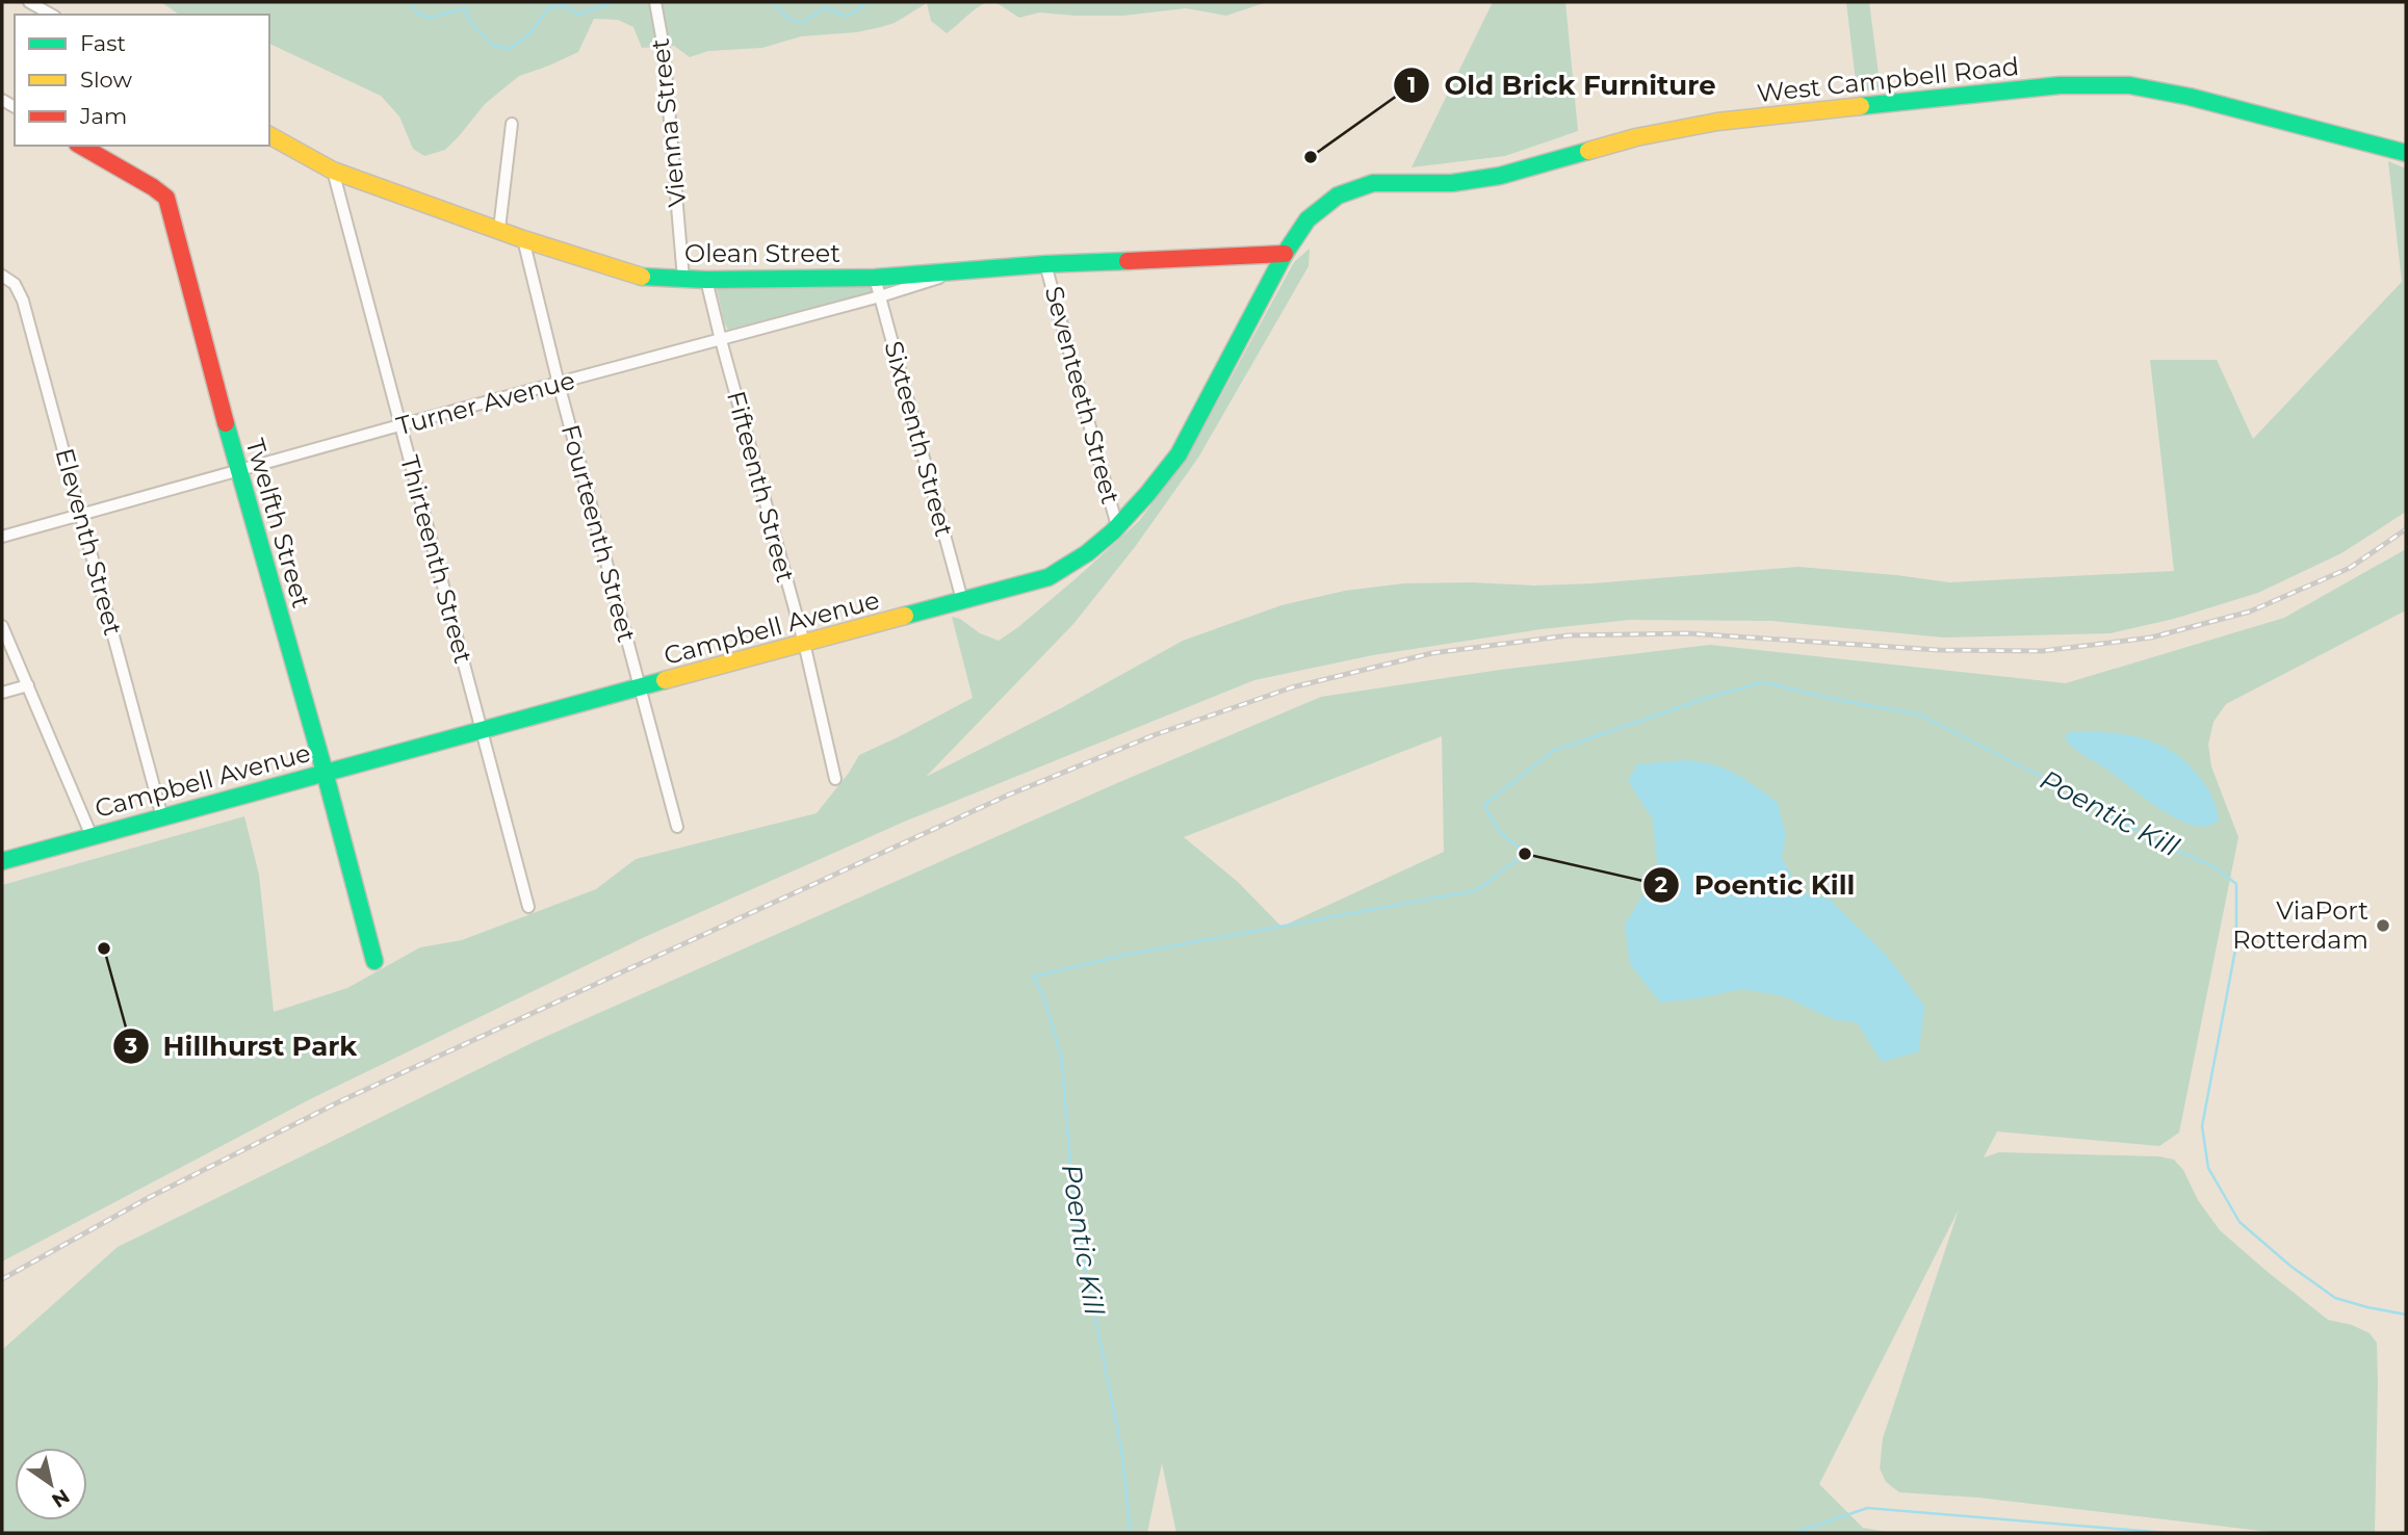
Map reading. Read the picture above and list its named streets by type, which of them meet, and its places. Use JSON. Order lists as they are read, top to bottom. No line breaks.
{"streets":{"street":["West Campbell Road","Vienna Street","Olean Street","Seventeeth Street","Turner Avenue","Sixteenth Street","Fifteenth Street","Twelfth Street","Fourteenth Street","Eleventh Street","Thirteenth Street","Campbell Avenue"]},"crossings":[["West Campbell Road","Campbell Avenue"],["Vienna Street","Olean Street"],["Olean Street","Seventeeth Street"],["Olean Street","Turner Avenue"],["Olean Street","Sixteenth Street"],["Olean Street","Fifteenth Street"],["Olean Street","Fourteenth Street"],["Olean Street","Thirteenth Street"],["Olean Street","Campbell Avenue"],["Seventeeth Street","Campbell Avenue"],["Turner Avenue","Sixteenth Street"],["Turner Avenue","Fifteenth Street"],["Turner Avenue","Twelfth Street"],["Turner Avenue","Fourteenth Street"],["Turner Avenue","Eleventh Street"],["Turner Avenue","Thirteenth Street"],["Sixteenth Street","Campbell Avenue"],["Fifteenth Street","Campbell Avenue"],["Twelfth Street","Campbell Avenue"],["Fourteenth Street","Campbell Avenue"],["Eleventh Street","Campbell Avenue"],["Thirteenth Street","Campbell Avenue"]],"water":["Poentic Kill"],"places":["Old Brick Furniture","Poentic Kill","ViaPort Rotterdam","Hillhurst Park"],"legend":["Fast","Slow","Jam"],"north":"bottom right"}
